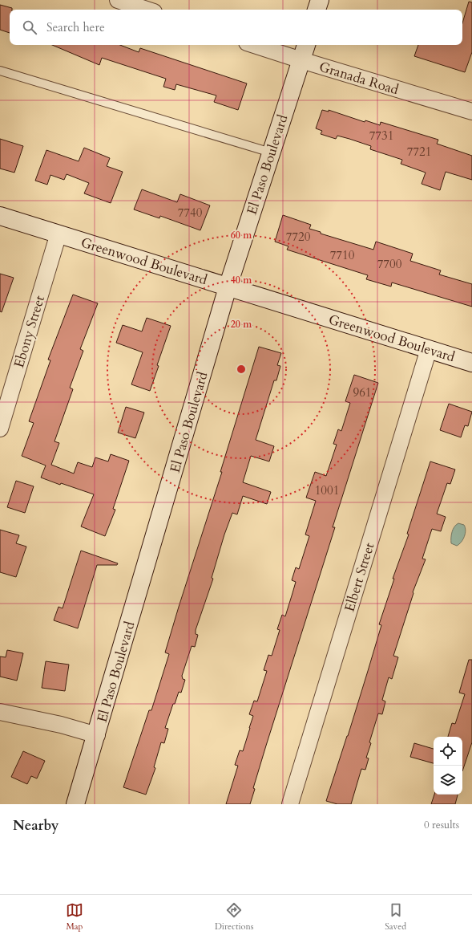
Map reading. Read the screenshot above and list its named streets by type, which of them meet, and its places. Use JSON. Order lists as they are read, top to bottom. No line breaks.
{"streets":{"street":["Granada Road","El Paso Boulevard","Greenwood Boulevard","Ebony Street","Elbert Street"]},"crossings":[["Granada Road","El Paso Boulevard"],["El Paso Boulevard","Greenwood Boulevard"],["Greenwood Boulevard","Ebony Street"],["Greenwood Boulevard","Elbert Street"]],"house_numbers":["7731","7721","7740","7720","7710","7700","961","1001"],"page":{"search":"Search here","heading":["Nearby","0 results"],"nav":["Map","Directions","Saved"]},"rings":["60 m","40 m","20 m"]}
